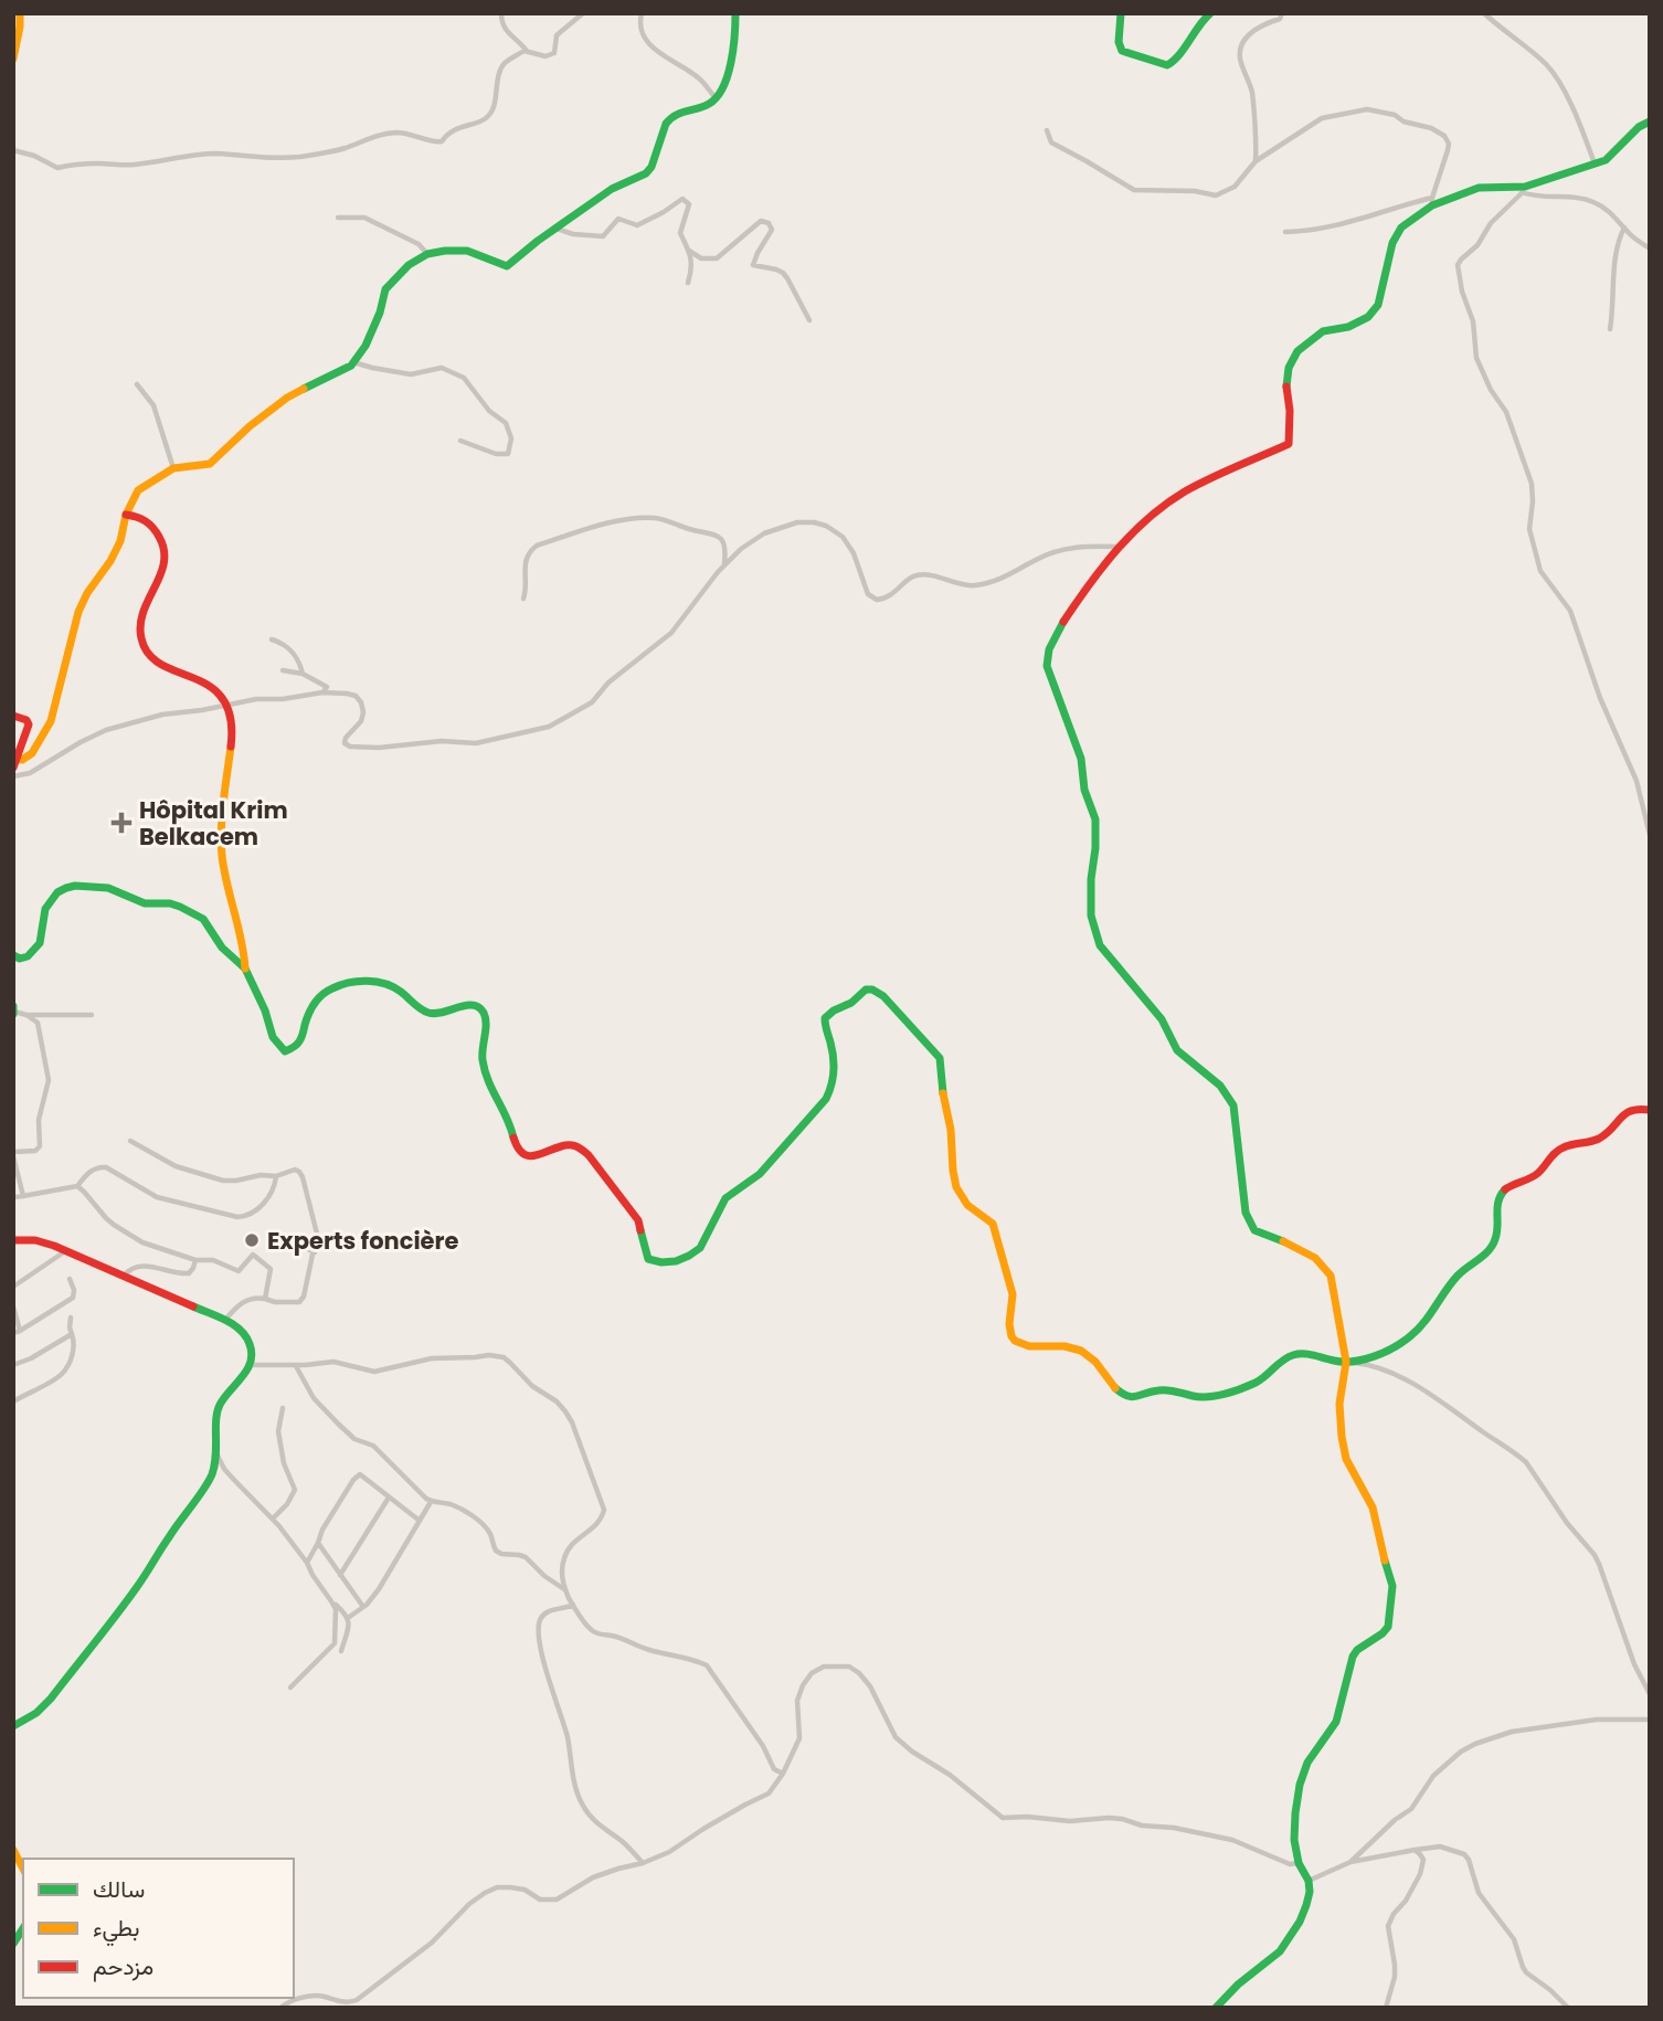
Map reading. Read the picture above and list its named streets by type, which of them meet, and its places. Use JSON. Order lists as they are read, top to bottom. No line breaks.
{"places":{"health":["Hôpital Krim Belkacem"],"other":["Experts foncière"]},"legend":["سالك","بطيء","مزدحم"]}
